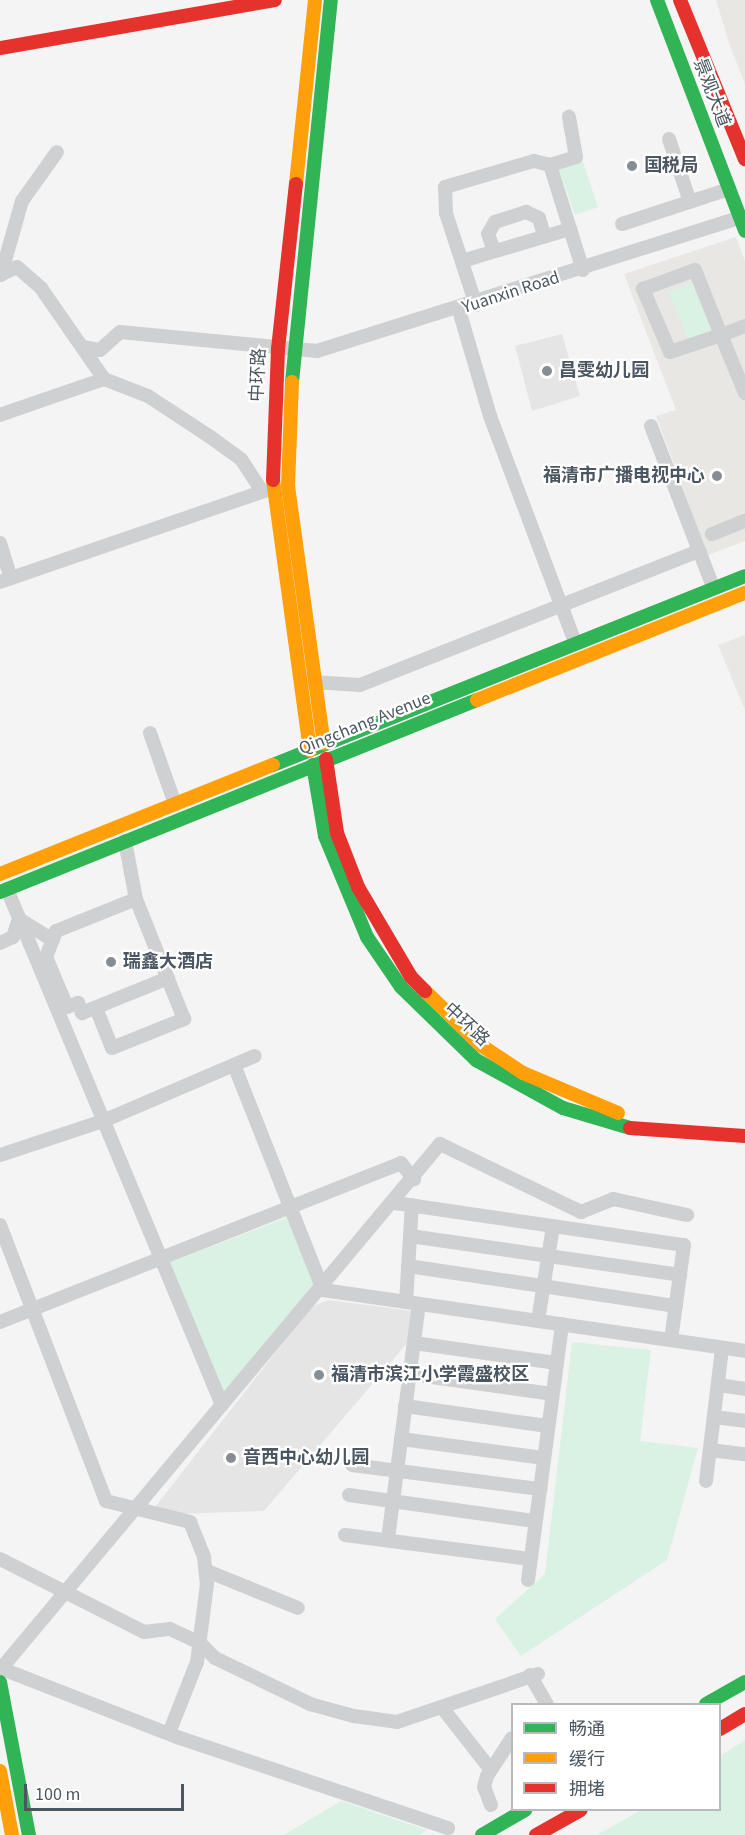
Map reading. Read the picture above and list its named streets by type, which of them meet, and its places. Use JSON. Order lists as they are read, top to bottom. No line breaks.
{"streets":{"street":["景观大道","Yuanxin Road","中环路","Qingchang Avenue"]},"crossings":[["景观大道","Yuanxin Road"],["Yuanxin Road","中环路"],["中环路","Qingchang Avenue"]],"places":["国税局","昌雯幼儿园","福清市广播电视中心","瑞鑫大酒店","福清市滨江小学霞盛校区","音西中心幼儿园"],"legend":["畅通","缓行","拥堵"],"scale_bar":"100 m"}
